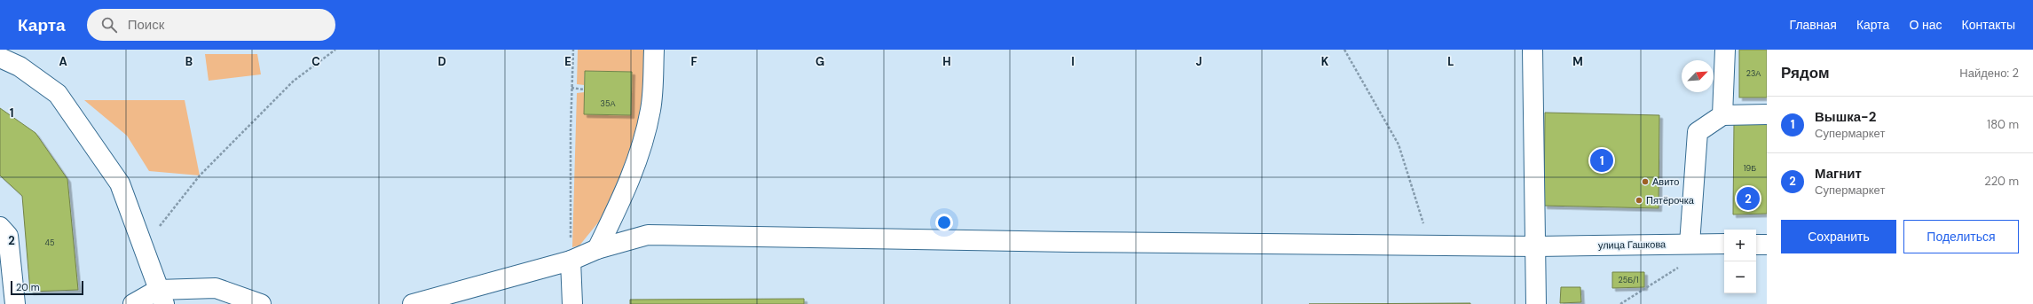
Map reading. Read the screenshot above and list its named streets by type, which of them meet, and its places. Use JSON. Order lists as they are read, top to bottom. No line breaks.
{"streets":{"street":["улица Гашкова"]},"places":["Авито","Пятёрочка"],"house_numbers":["23А","35А","19Б","45","25Б/1"],"scale_bar":"20 m","north":"top right","page":{"header":"Карта","search":"Поиск","nav":["Главная","Карта","О нас","Контакты"],"heading":["Рядом","Найдено: 2"],"list":[{"mark":"1","name":"Вышка-2","note":"Супермаркет","value":"180 m"},{"mark":"2","name":"Магнит","note":"Супермаркет","value":"220 m"}],"pins":["1","2"],"buttons":["Сохранить","Поделиться"],"map_buttons":["+","−"],"scale":"20 m"},"grid":{"columns":["A","B","C","D","E","F","G","H","I","J","K","L","M"],"rows":["1","2"]}}
